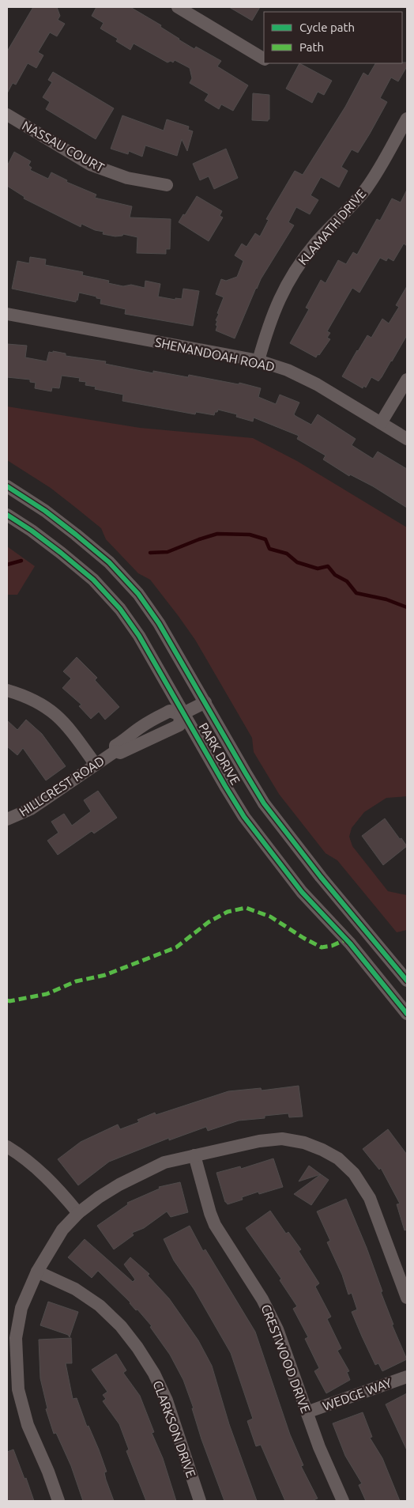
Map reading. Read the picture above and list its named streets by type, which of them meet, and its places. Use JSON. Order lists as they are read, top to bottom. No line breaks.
{"streets":{"street":["NASSAU COURT","KLAMATH DRIVE","SHENANDOAH ROAD","PARK DRIVE","HILLCREST ROAD","CRESTWOOD DRIVE","WEDGE WAY","CLARKSON DRIVE"]},"crossings":[["KLAMATH DRIVE","SHENANDOAH ROAD"],["PARK DRIVE","HILLCREST ROAD"],["CRESTWOOD DRIVE","WEDGE WAY"]],"legend":["Cycle path","Path"]}
